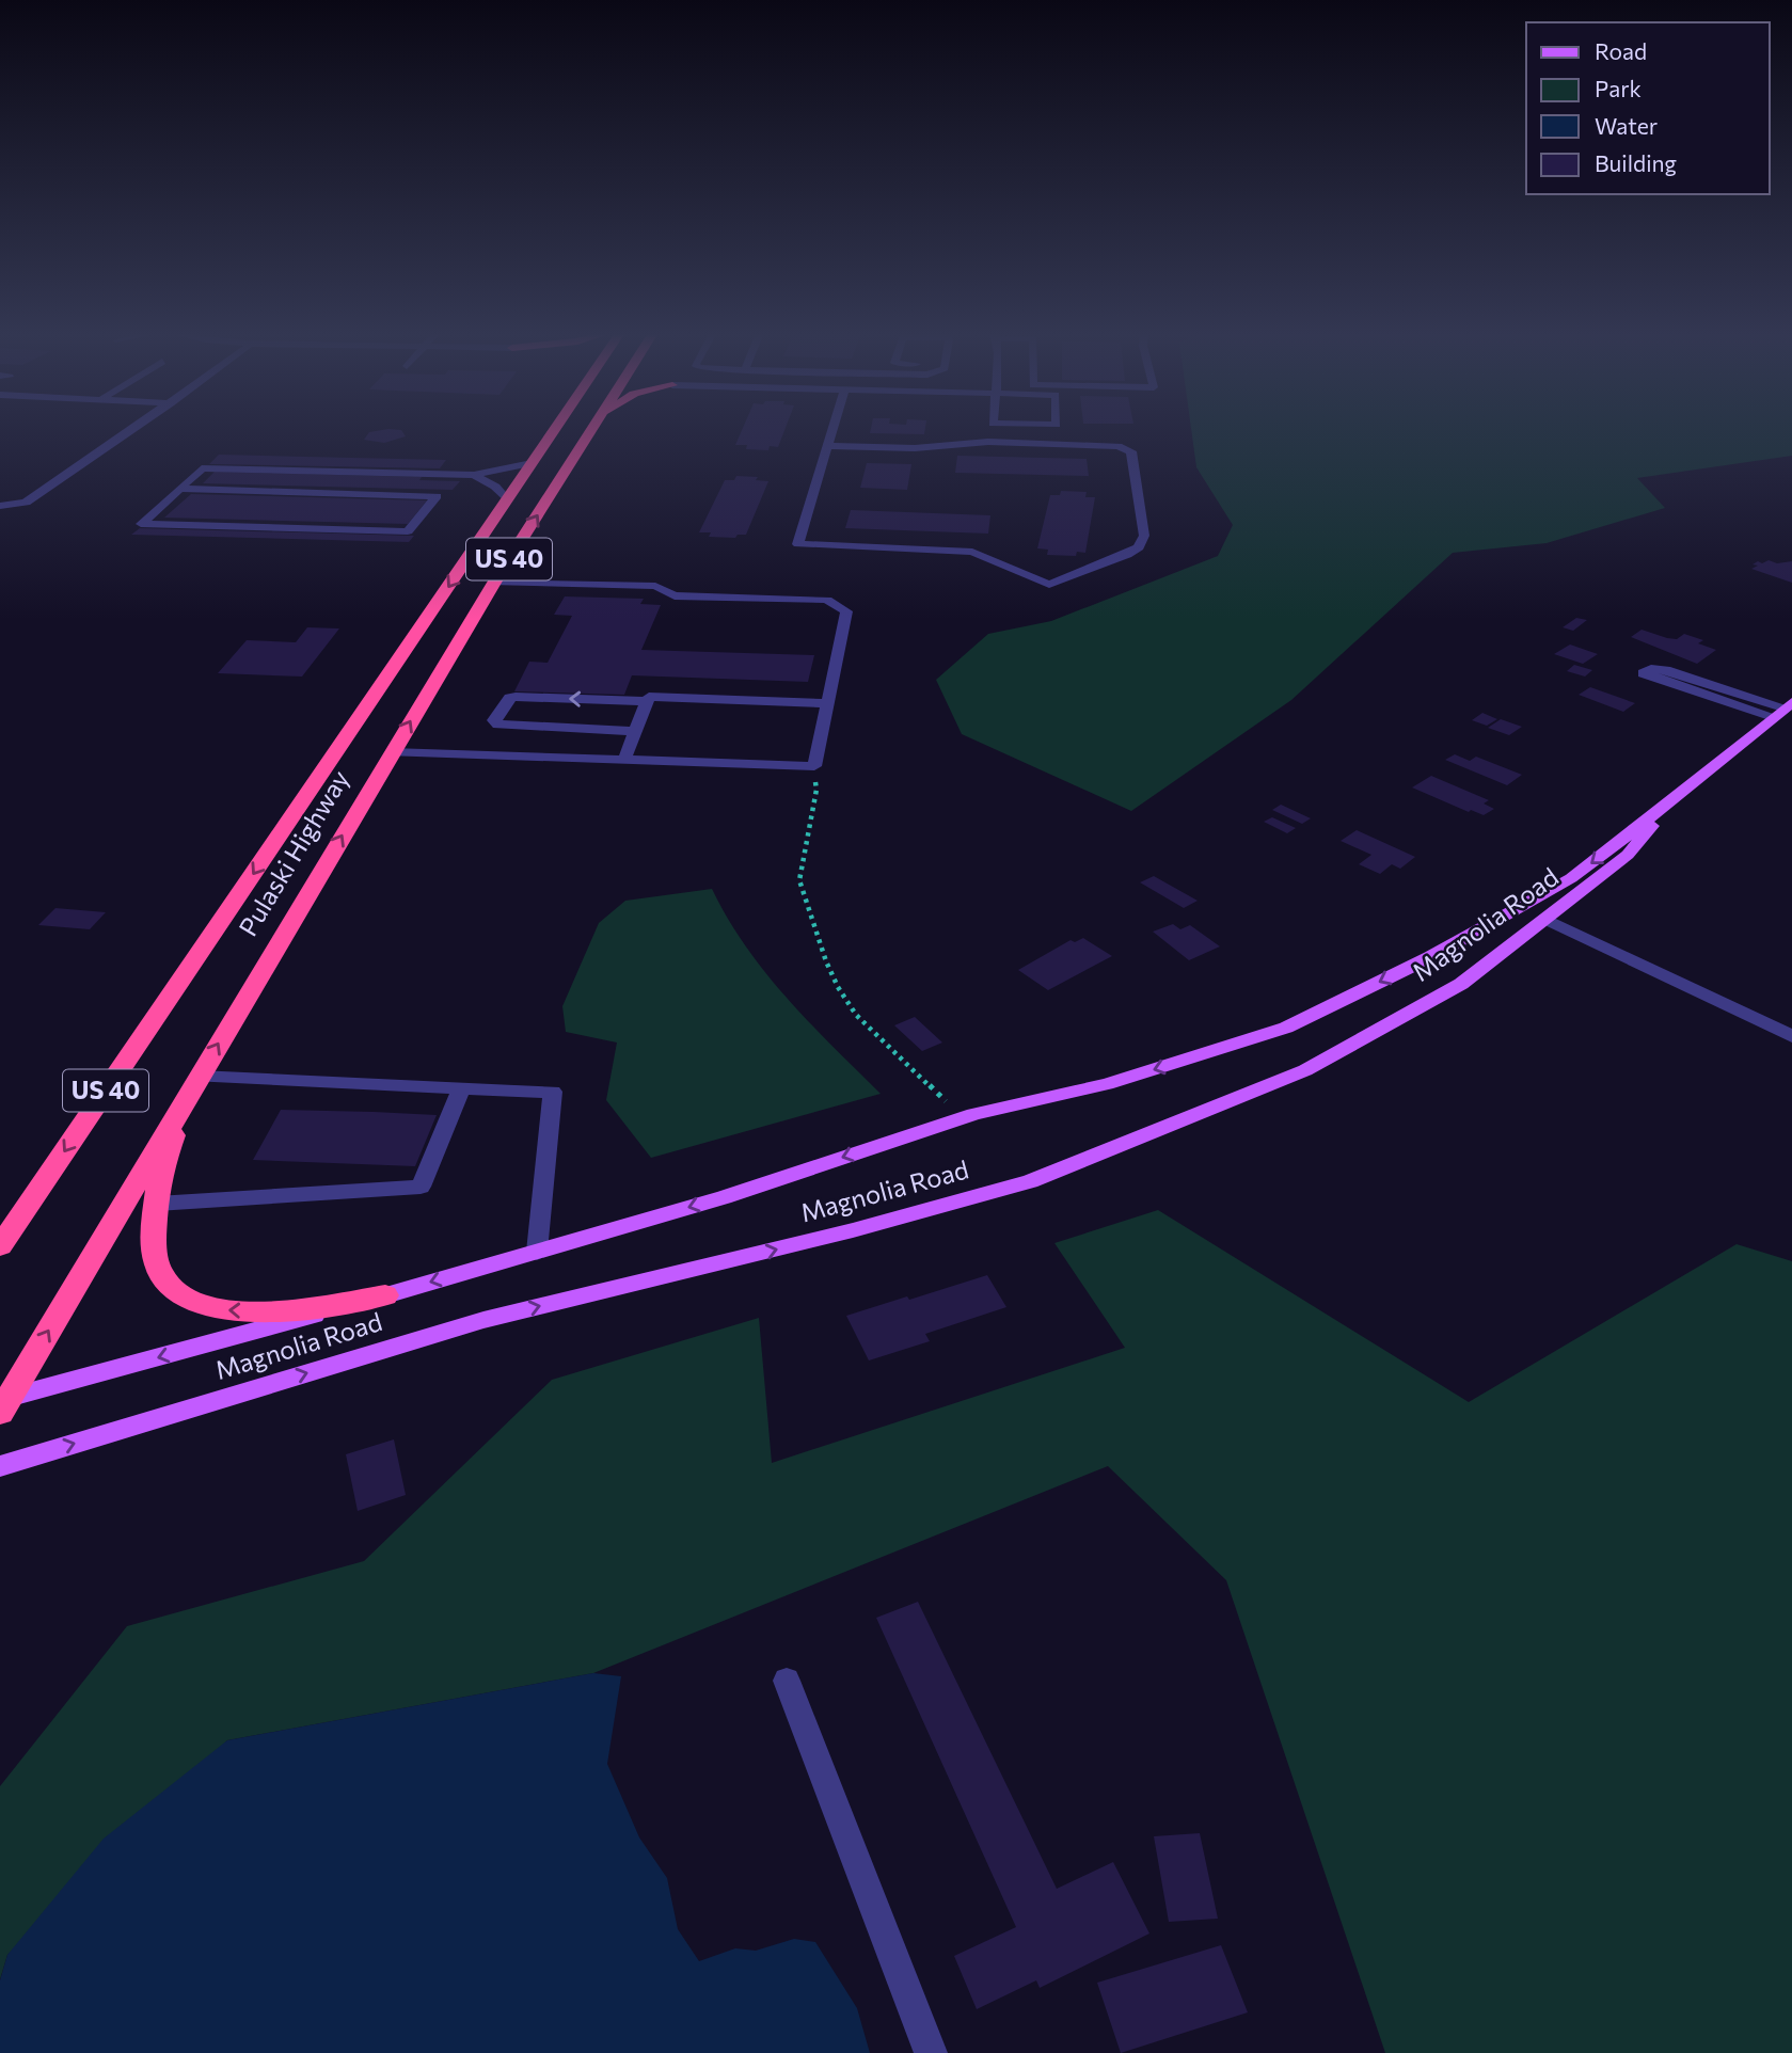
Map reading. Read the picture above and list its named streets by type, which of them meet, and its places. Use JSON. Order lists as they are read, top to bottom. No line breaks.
{"streets":{"highway":["US 40","Pulaski Highway"],"main road":["Magnolia Road"]},"crossings":[["Pulaski Highway","Magnolia Road"]],"legend":["Road","Park","Water","Building"]}
